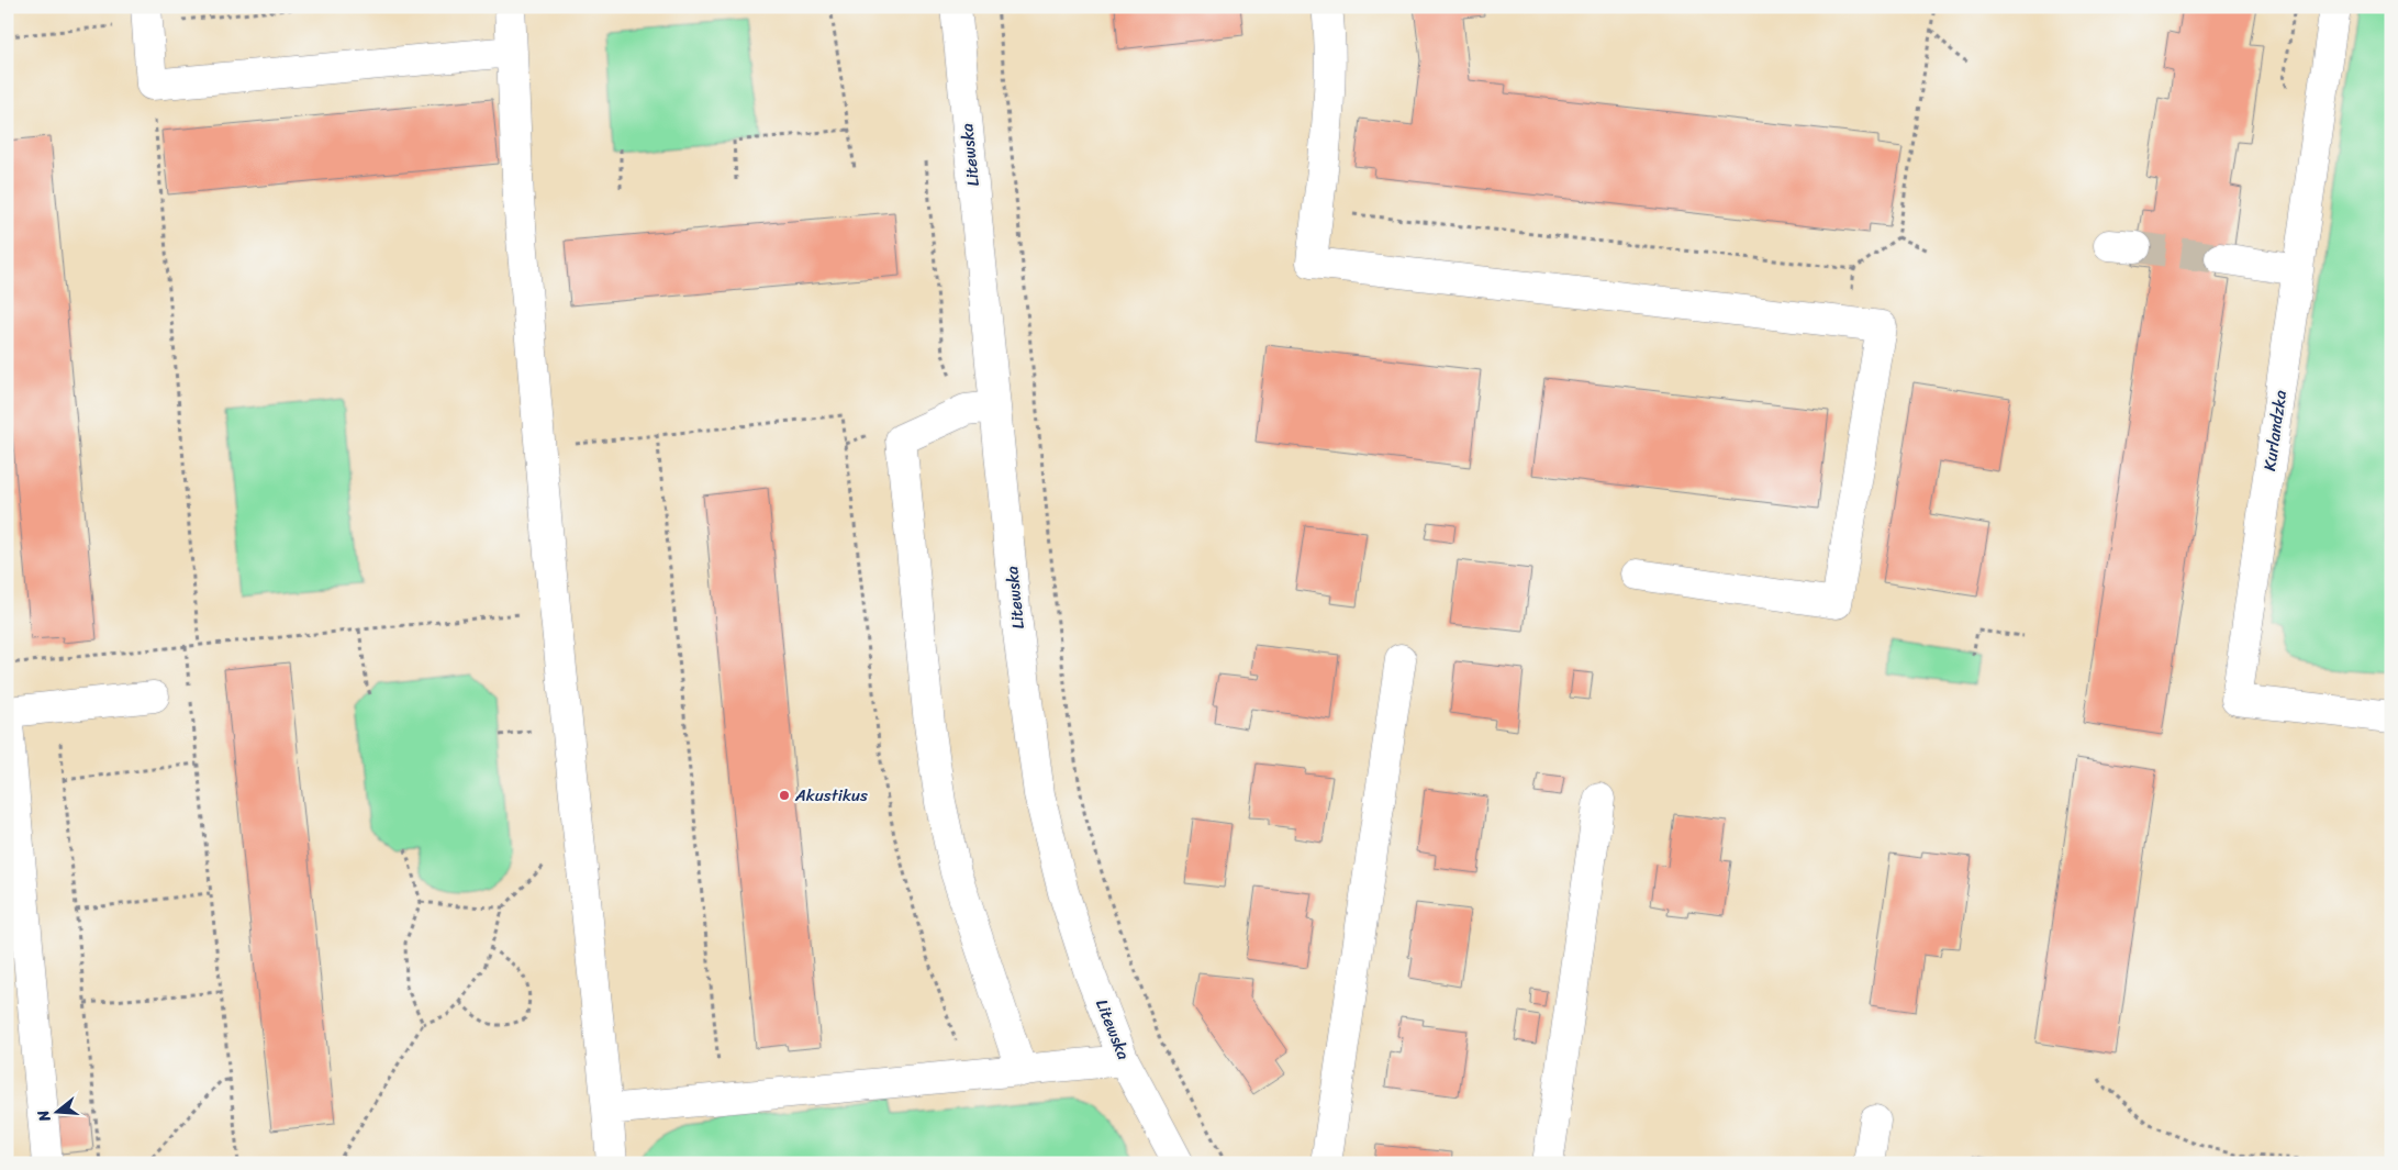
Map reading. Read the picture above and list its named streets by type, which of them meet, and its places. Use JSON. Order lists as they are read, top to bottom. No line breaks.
{"streets":{"street":["Litewska","Kurlandzka"]},"places":["Akustikus"],"north":"left"}
